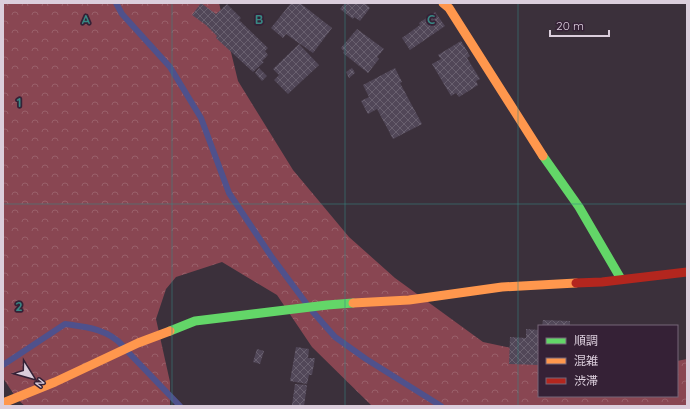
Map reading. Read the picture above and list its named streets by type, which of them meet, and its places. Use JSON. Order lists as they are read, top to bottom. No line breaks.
{"legend":["順調","混雑","渋滞"],"scale_bar":"20 m","north":"bottom right","grid":{"columns":["A","B","C"],"rows":["1","2"]}}
